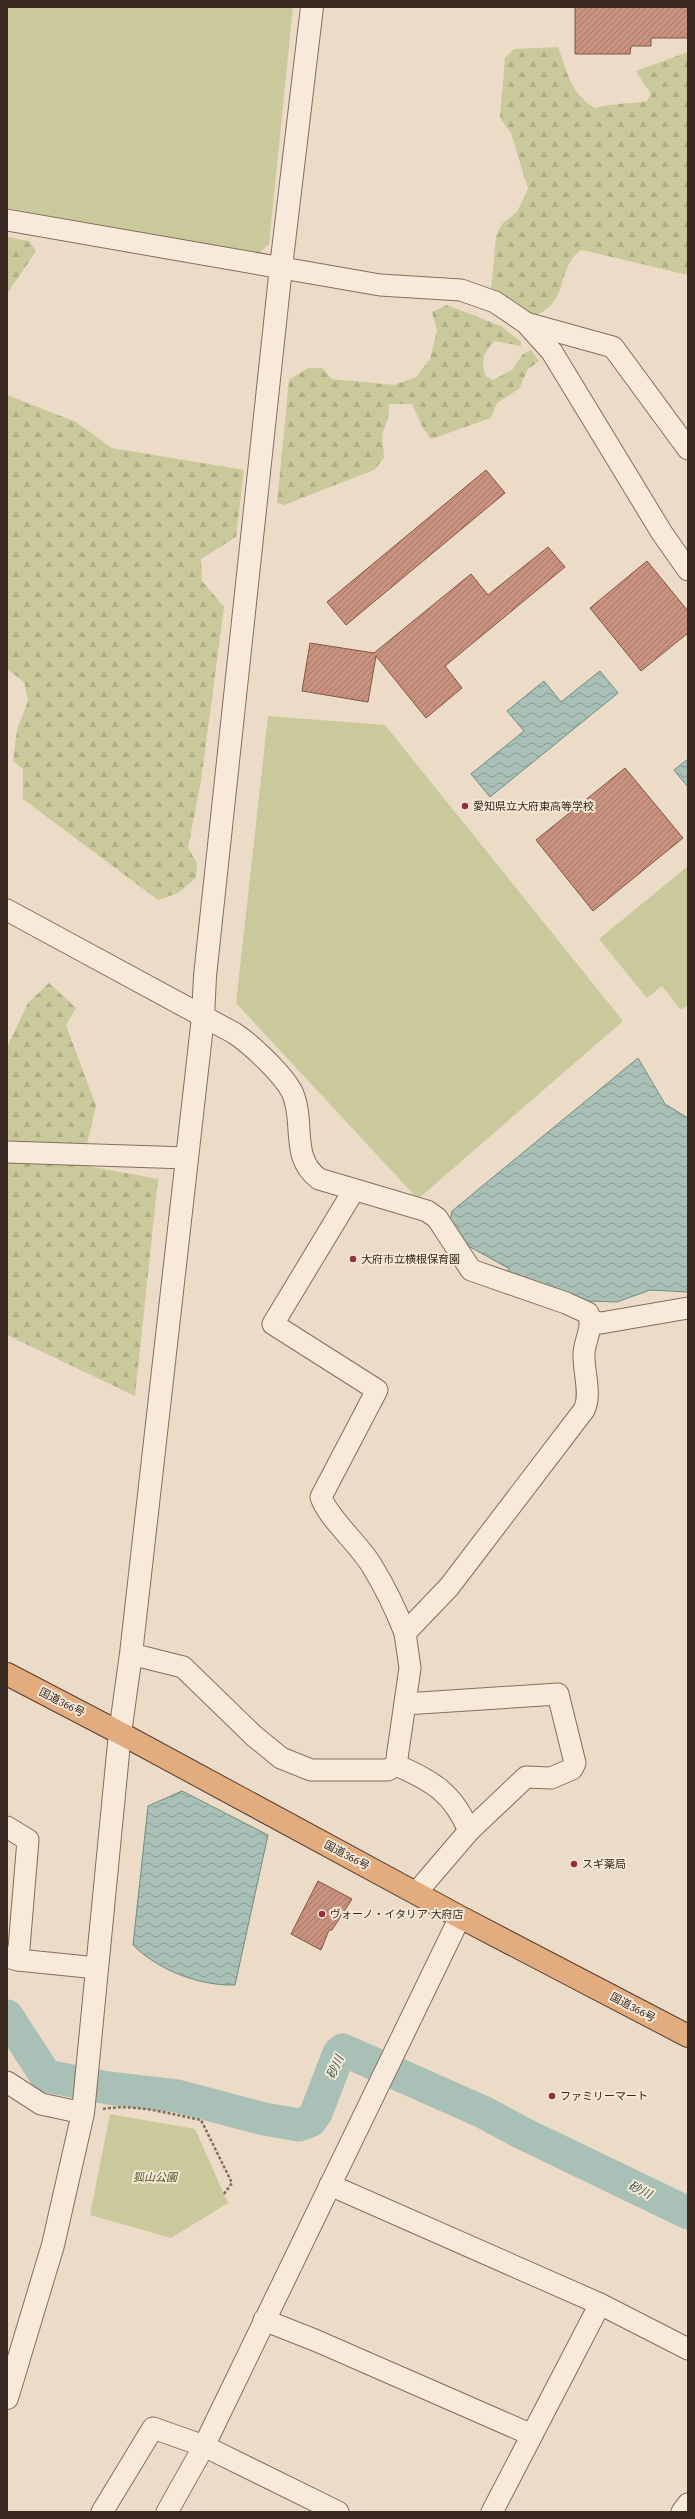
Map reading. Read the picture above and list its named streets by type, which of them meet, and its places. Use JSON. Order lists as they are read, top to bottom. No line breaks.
{"streets":{"highway":["国道366号"]},"water":["砂川"],"parks":["狐山公園"],"places":["愛知県立大府東高等学校","大府市立横根保育園","スギ薬局","ヴォーノ・イタリア 大府店","ファミリーマート"]}
